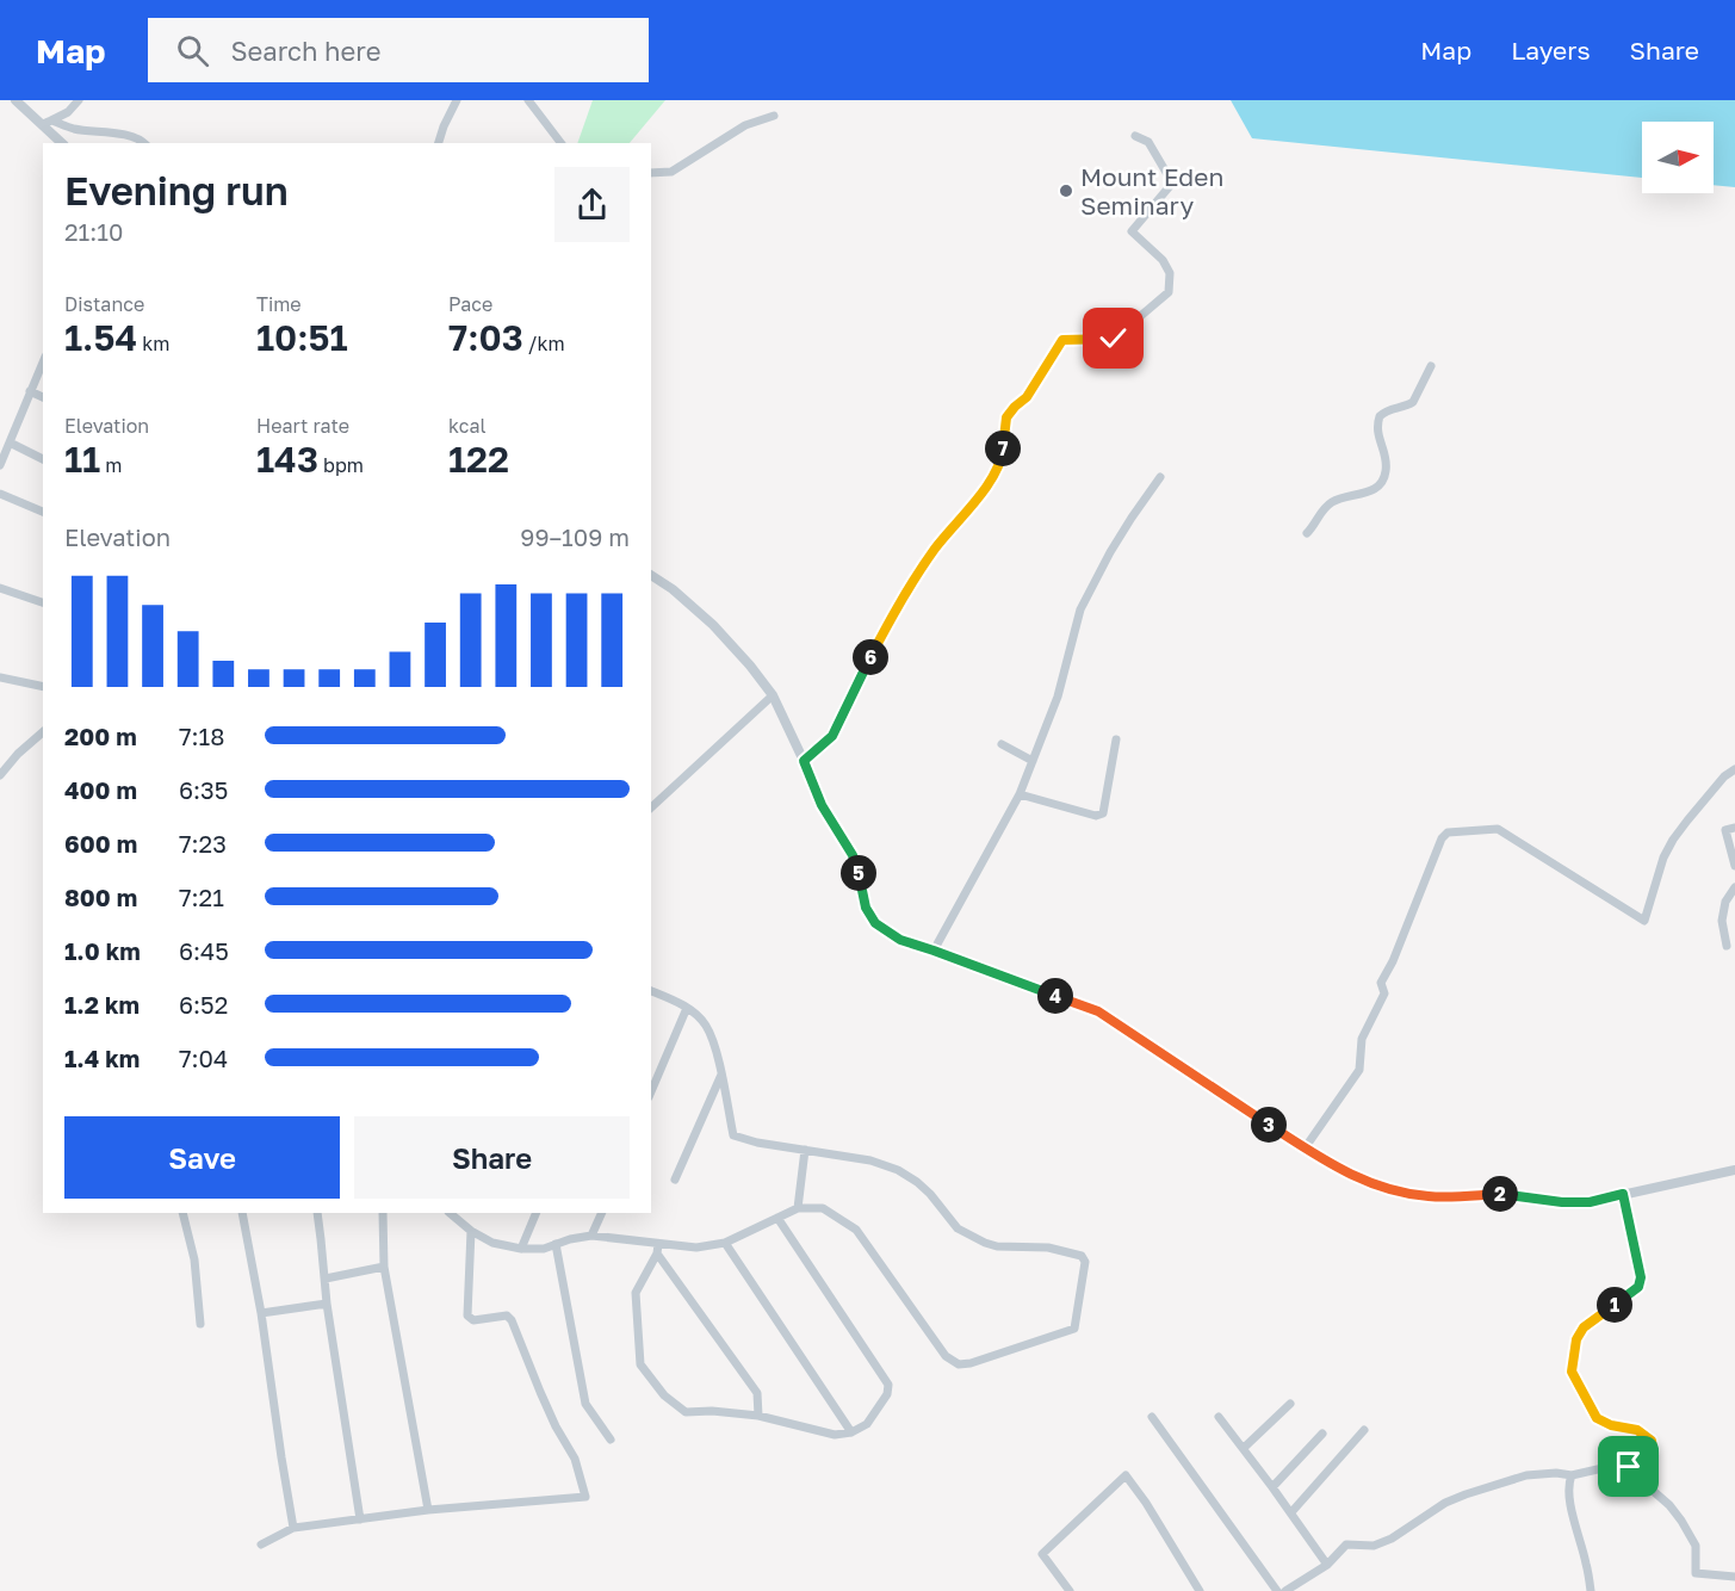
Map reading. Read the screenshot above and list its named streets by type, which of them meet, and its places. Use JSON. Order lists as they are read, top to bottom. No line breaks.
{"places":["Mount Eden Seminary"],"north":"right","page":{"header":"Map","search":"Search here","nav":["Map","Layers","Share"],"heading":["Evening run","21:10"],"stats":[["Distance","1.54 km"],["Time","10:51"],["Pace","7:03 /km"],["Elevation","11 m"],["Heart rate","143 bpm"],["kcal","122"]],"pins":["7","6","5","4","3","2","1"],"chart":["Elevation","99–109 m"],"list":[{"name":"200 m","note":"7:18"},{"name":"400 m","note":"6:35"},{"name":"600 m","note":"7:23"},{"name":"800 m","note":"7:21"},{"name":"1.0 km","note":"6:45"},{"name":"1.2 km","note":"6:52"},{"name":"1.4 km","note":"7:04"}],"buttons":["Save","Share"]}}
